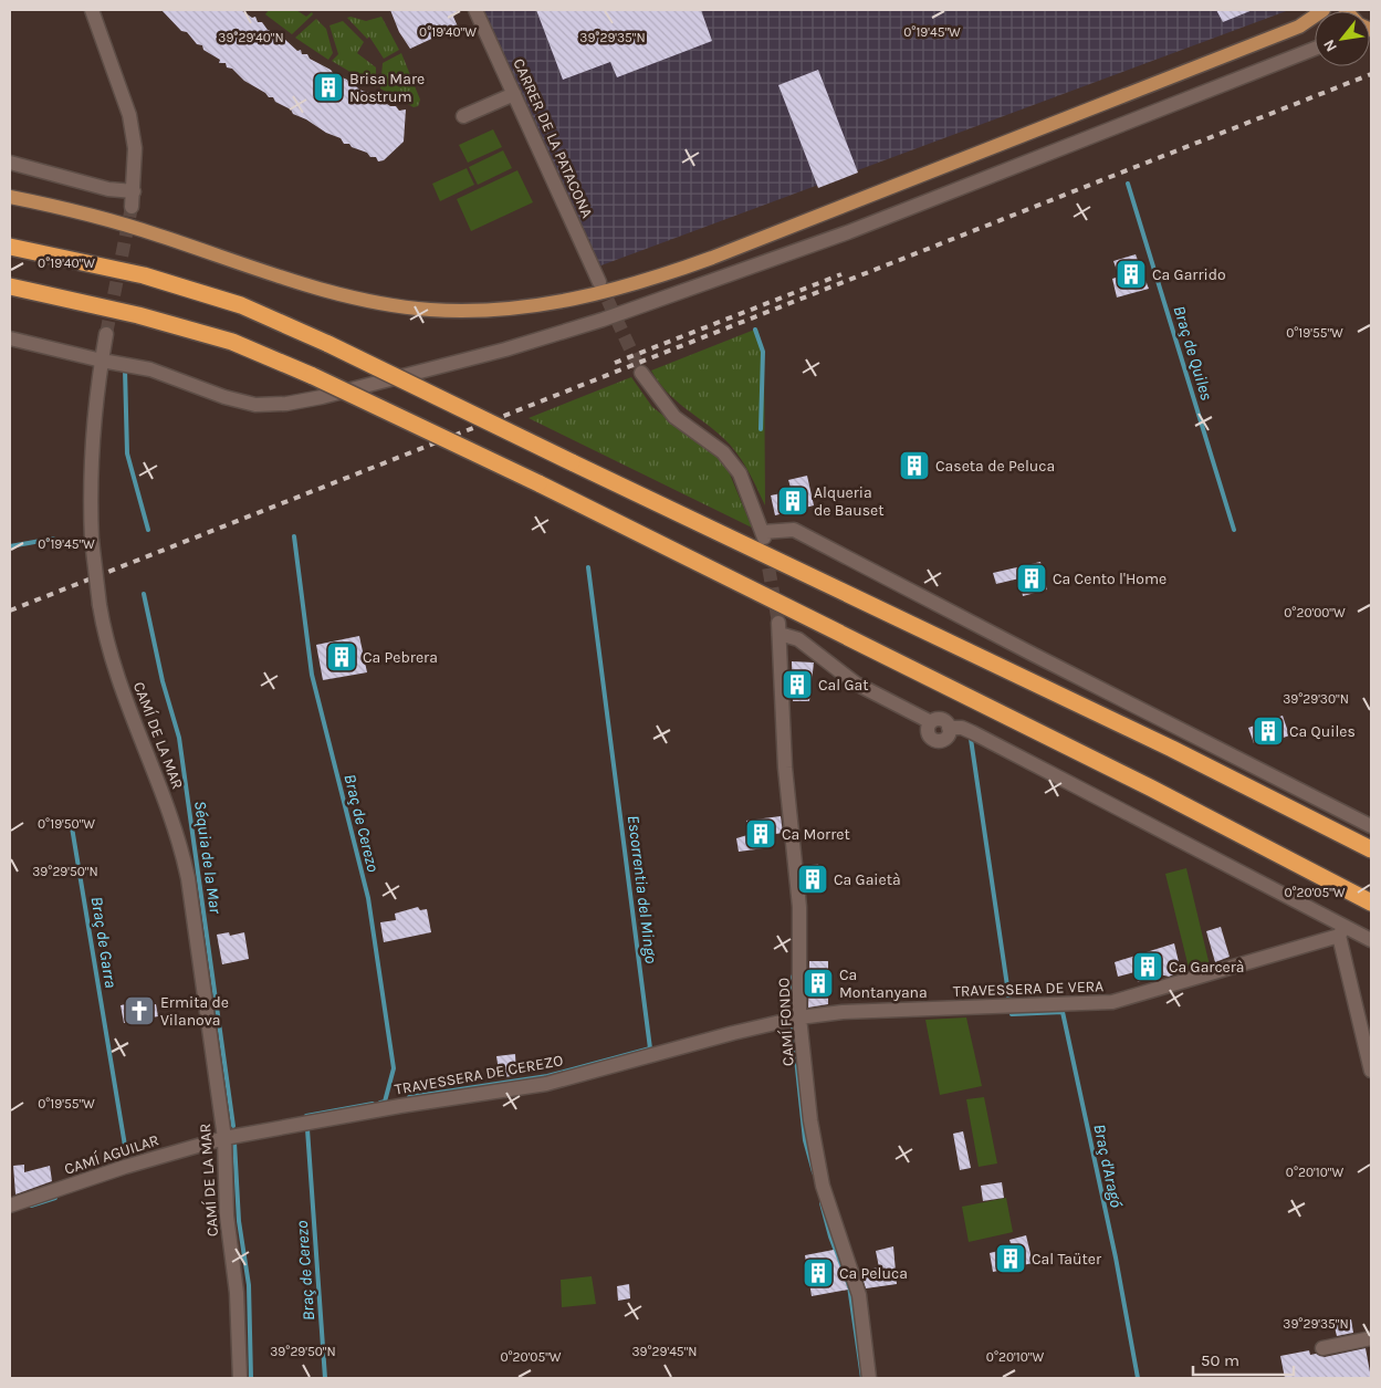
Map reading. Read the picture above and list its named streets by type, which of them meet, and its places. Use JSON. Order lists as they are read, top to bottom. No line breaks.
{"streets":{"street":["CARRER DE LA PATACONA","CAMÍ DE LA MAR","TRAVESSERA DE VERA","CAMÍ FONDO","TRAVESSERA DE CEREZO","CAMÍ AGUILAR"]},"crossings":[["CAMÍ DE LA MAR","TRAVESSERA DE CEREZO"],["CAMÍ DE LA MAR","CAMÍ AGUILAR"],["TRAVESSERA DE VERA","CAMÍ FONDO"],["TRAVESSERA DE VERA","TRAVESSERA DE CEREZO"],["CAMÍ FONDO","TRAVESSERA DE CEREZO"],["TRAVESSERA DE CEREZO","CAMÍ AGUILAR"]],"water":["Braç de Quiles","Braç de Cerezo","Séquia de la Mar","Escorrentia del Mingo","Braç de Garra","Braç d'Aragó"],"places":{"building":["Brisa Mare Nostrum","Ca Garrido","Caseta de Peluca","Alqueria de Bauset","Ca Cento l'Home","Ca Pebrera","Cal Gat","Ca Quiles","Ca Morret","Ca Gaietà","Ca Garcerà","Ca Montanyana","Cal Taüter","Ca Peluca"],"church":["Ermita de Vilanova"]},"scale_bar":"50 m","north":"bottom left","coordinates":["0°19'40\"W","0°19'45\"W","39°29'40\"N","39°29'35\"N","0°19'55\"W","0°20'00\"W","39°29'30\"N","0°19'50\"W","39°29'50\"N","0°20'05\"W","0°20'10\"W","39°29'45\"N"]}
